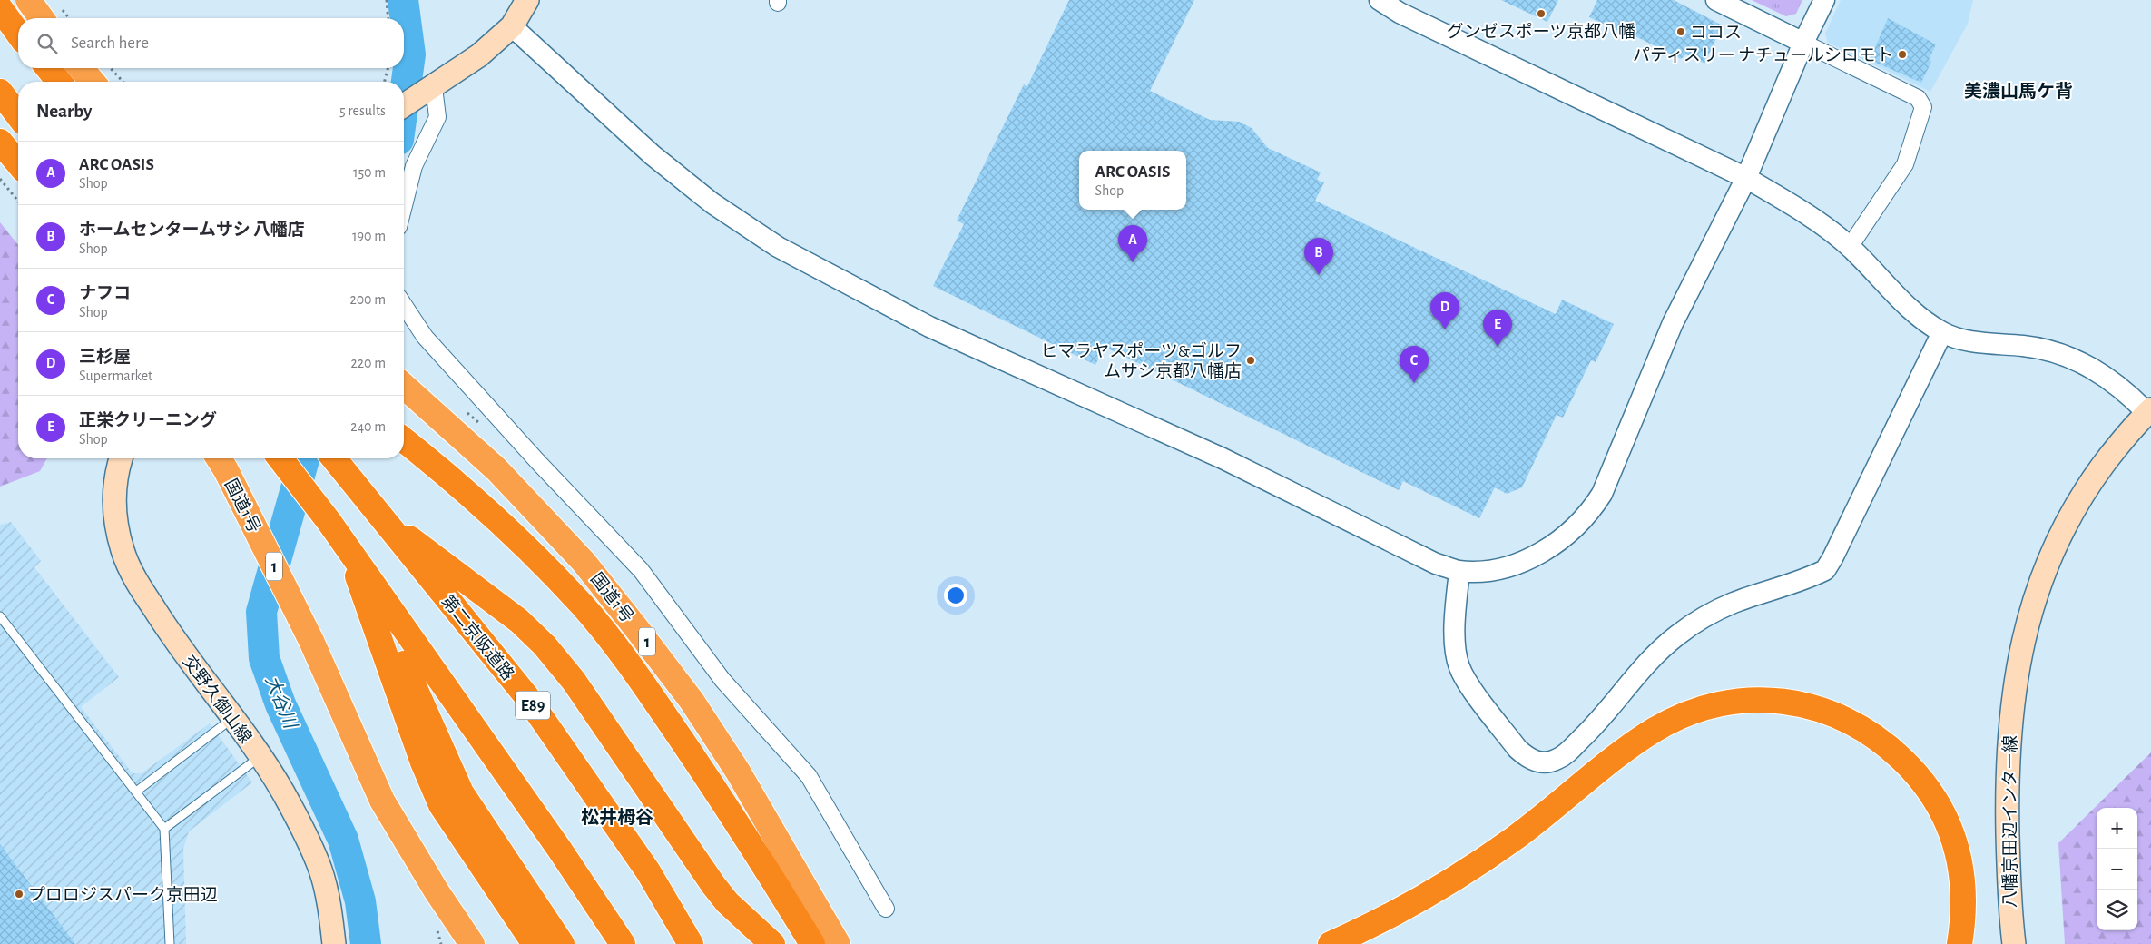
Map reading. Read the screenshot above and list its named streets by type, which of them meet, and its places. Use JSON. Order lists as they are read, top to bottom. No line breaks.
{"streets":{"highway":["国道1号","1","第二京阪道路","E89"],"main road":["交野久御山線","八幡京田辺インター線"]},"districts":["美濃山馬ケ背","松井栂谷"],"water":["大谷川"],"places":["グンゼスポーツ京都八幡","ココス","パティスリー ナチュールシロモト","ヒマラヤスポーツ&ゴルフ ムサシ京都八幡店","プロロジスパーク京田辺"],"page":{"search":"Search here","heading":["Nearby","5 results"],"list":[{"mark":"A","name":"ARC OASIS","note":"Shop","value":"150 m"},{"mark":"B","name":"ホームセンタームサシ 八幡店","note":"Shop","value":"190 m"},{"mark":"C","name":"ナフコ","note":"Shop","value":"200 m"},{"mark":"D","name":"三杉屋","note":"Supermarket","value":"220 m"},{"mark":"E","name":"正栄クリーニング","note":"Shop","value":"240 m"}],"popup":["ARC OASIS","Shop"],"pins":["A","B","D","E","C"],"map_buttons":["+","−"]}}
